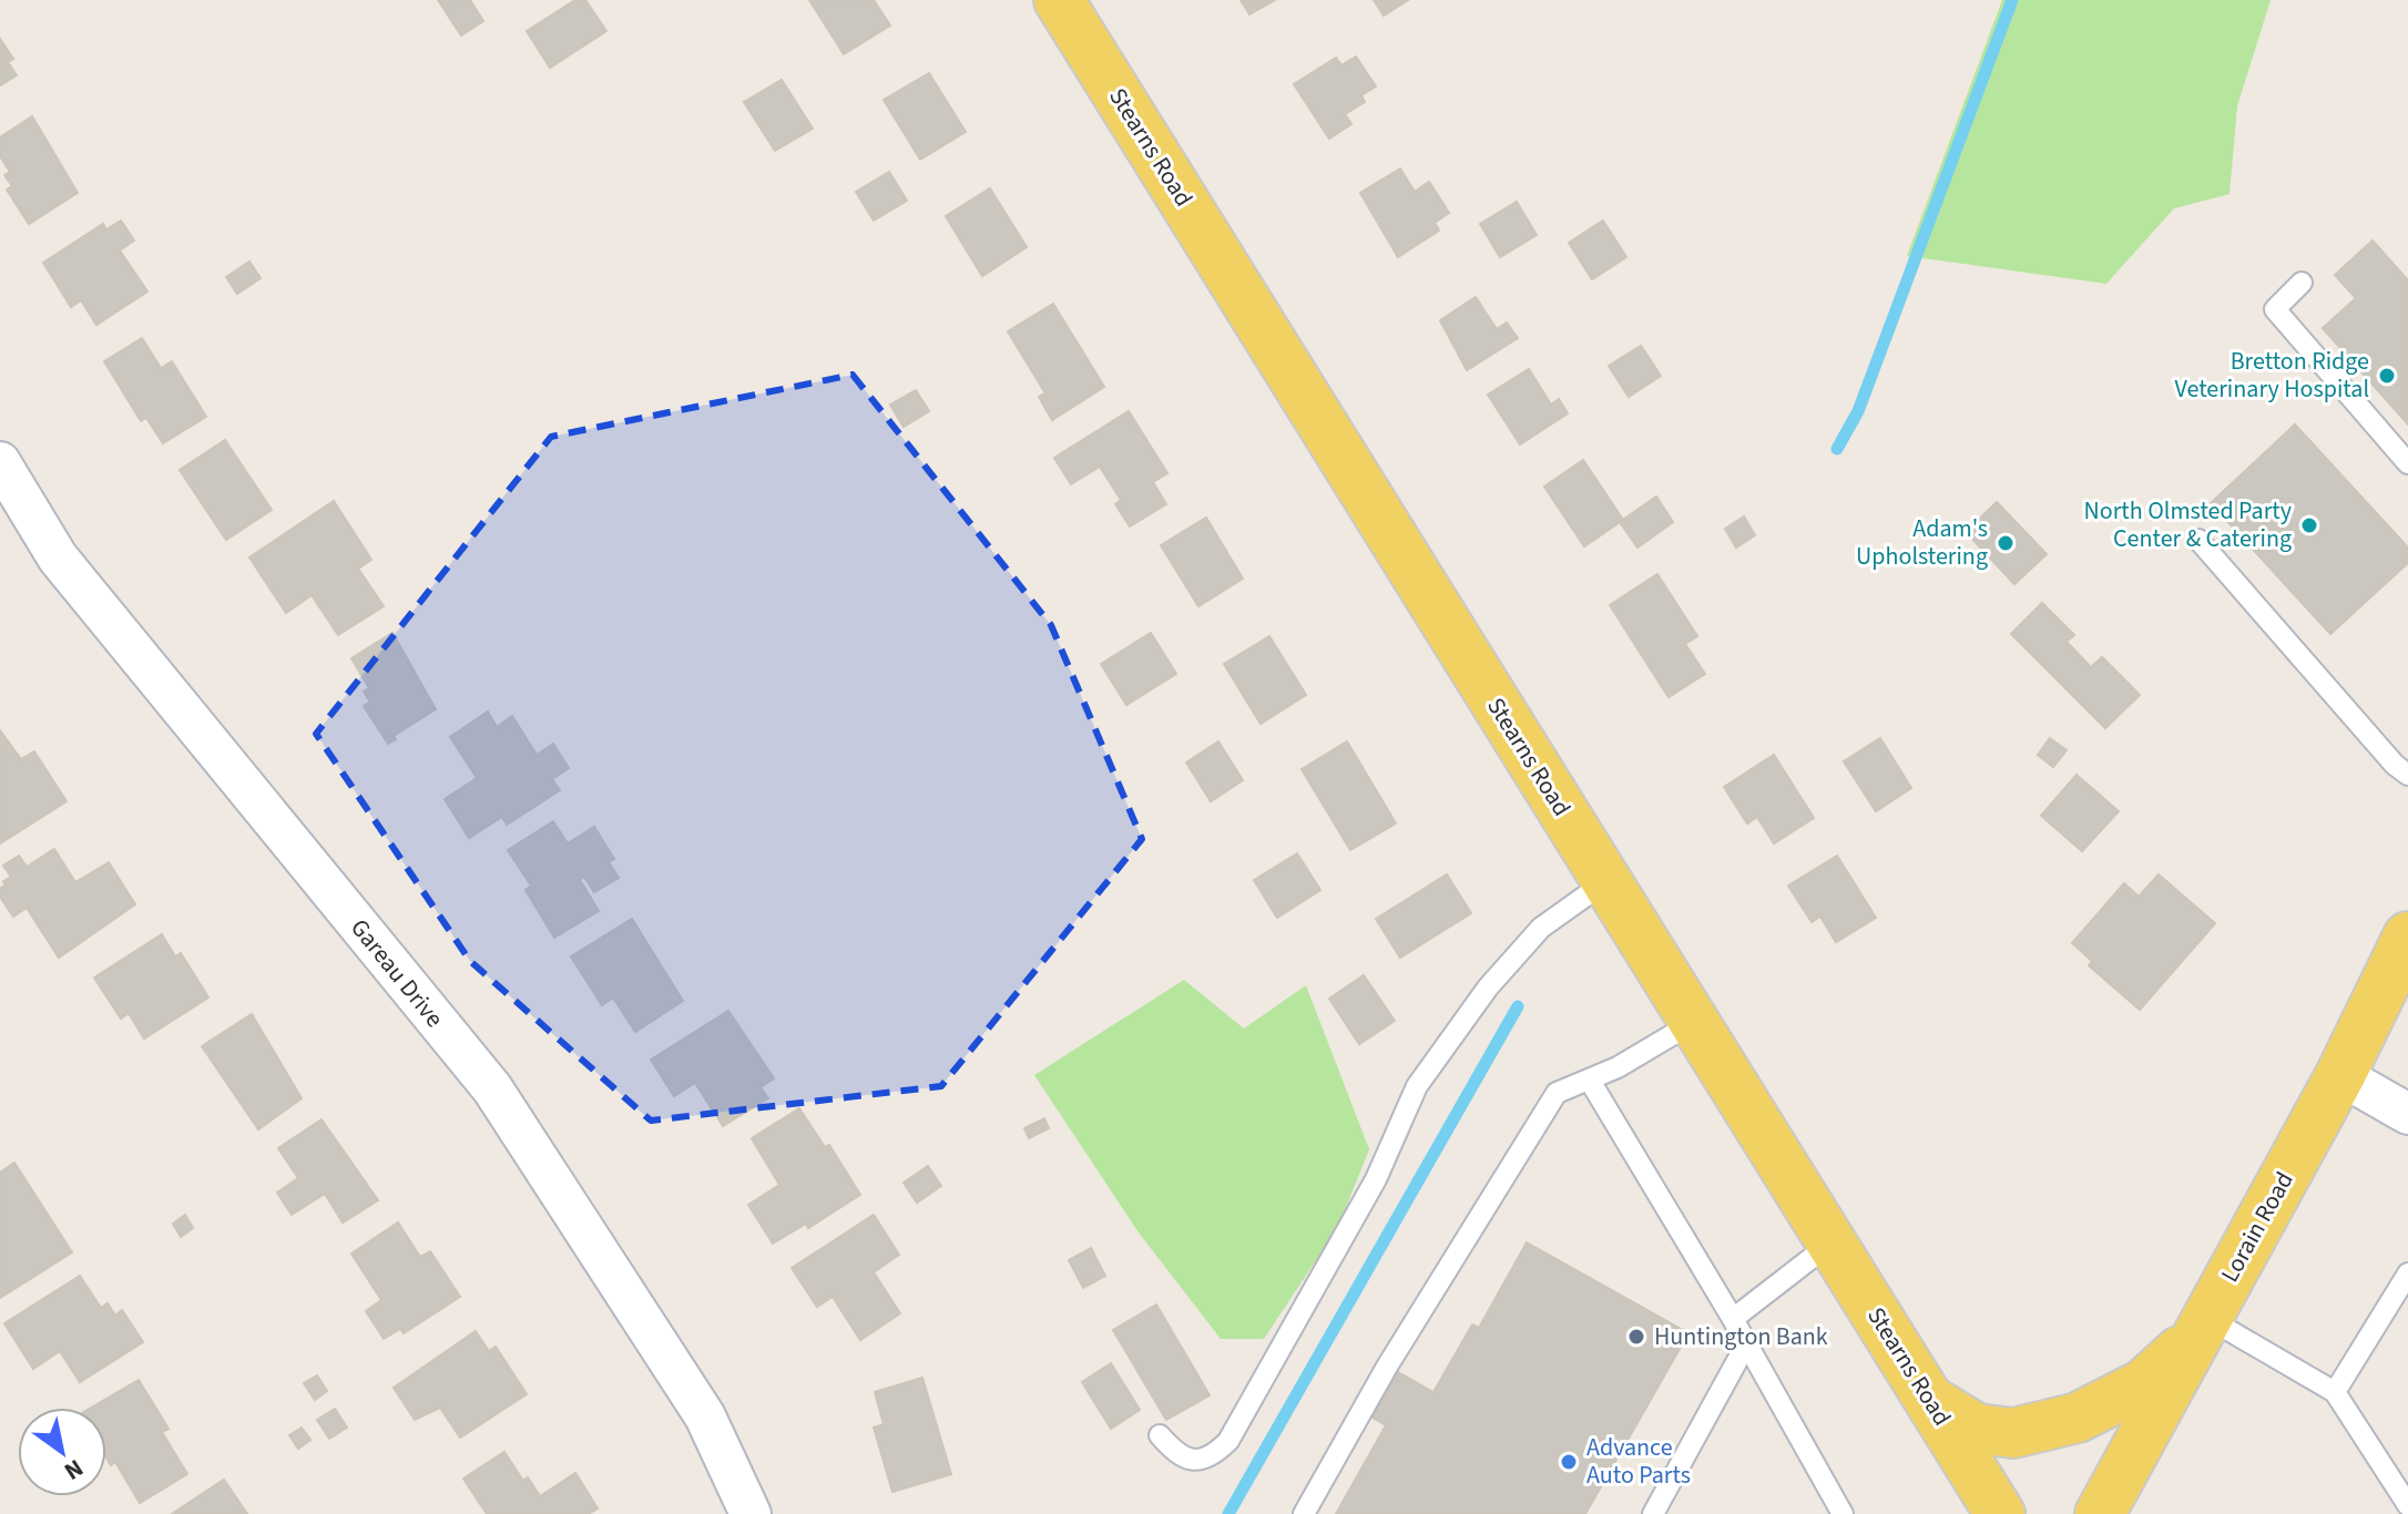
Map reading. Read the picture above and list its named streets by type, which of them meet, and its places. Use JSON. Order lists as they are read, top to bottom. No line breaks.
{"streets":{"main road":["Stearns Road","Lorain Road"],"street":["Gareau Drive"]},"places":["Bretton Ridge Veterinary Hospital","North Olmsted Party Center & Catering","Adam's Upholstering","Huntington Bank","Advance Auto Parts"],"north":"bottom right"}
